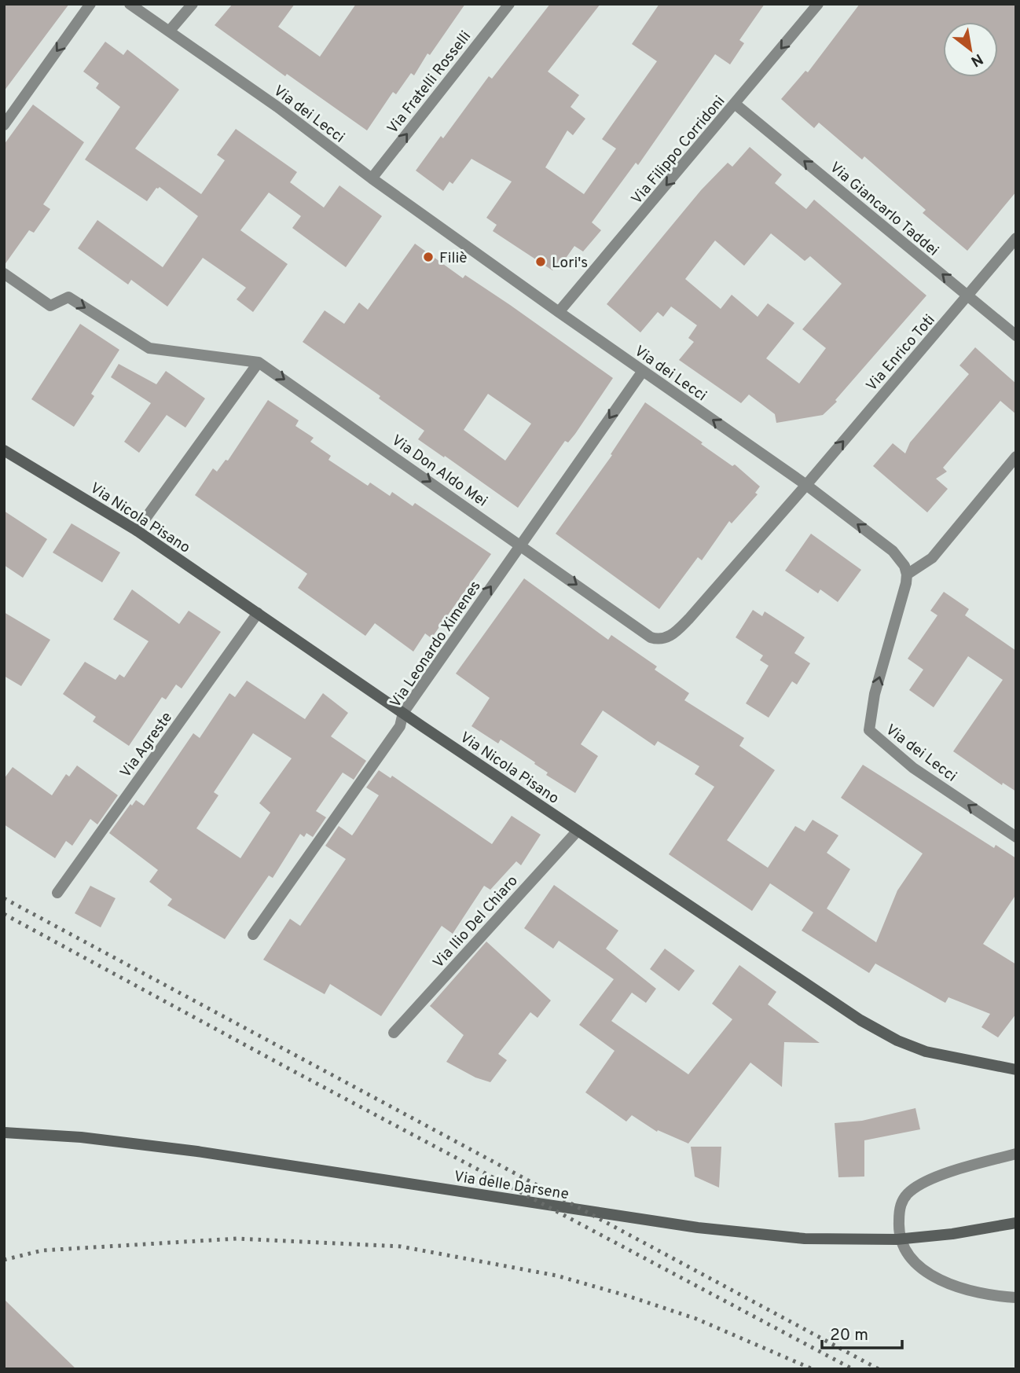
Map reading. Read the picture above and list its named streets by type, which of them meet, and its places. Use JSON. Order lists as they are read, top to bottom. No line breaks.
{"streets":{"street":["Via Fratelli Rosselli","Via dei Lecci","Via Filippo Corridoni","Via Giancarlo Taddei","Via Enrico Toti","Via Don Aldo Mei","Via Nicola Pisano","Via Leonardo Ximenes","Via Agreste","Via Ilio Del Chiaro","Via delle Darsene"]},"crossings":[["Via Fratelli Rosselli","Via dei Lecci"],["Via dei Lecci","Via Filippo Corridoni"],["Via dei Lecci","Via Enrico Toti"],["Via dei Lecci","Via Don Aldo Mei"],["Via dei Lecci","Via Leonardo Ximenes"],["Via Filippo Corridoni","Via Giancarlo Taddei"],["Via Giancarlo Taddei","Via Enrico Toti"],["Via Enrico Toti","Via Don Aldo Mei"],["Via Don Aldo Mei","Via Leonardo Ximenes"],["Via Nicola Pisano","Via Leonardo Ximenes"],["Via Nicola Pisano","Via Agreste"],["Via Nicola Pisano","Via Ilio Del Chiaro"]],"one_way":["Via Fratelli Rosselli","Via dei Lecci","Via Filippo Corridoni","Via Giancarlo Taddei","Via Enrico Toti","Via Don Aldo Mei"],"places":["Filiè","Lori's"],"scale_bar":"20 m","north":"bottom right"}
